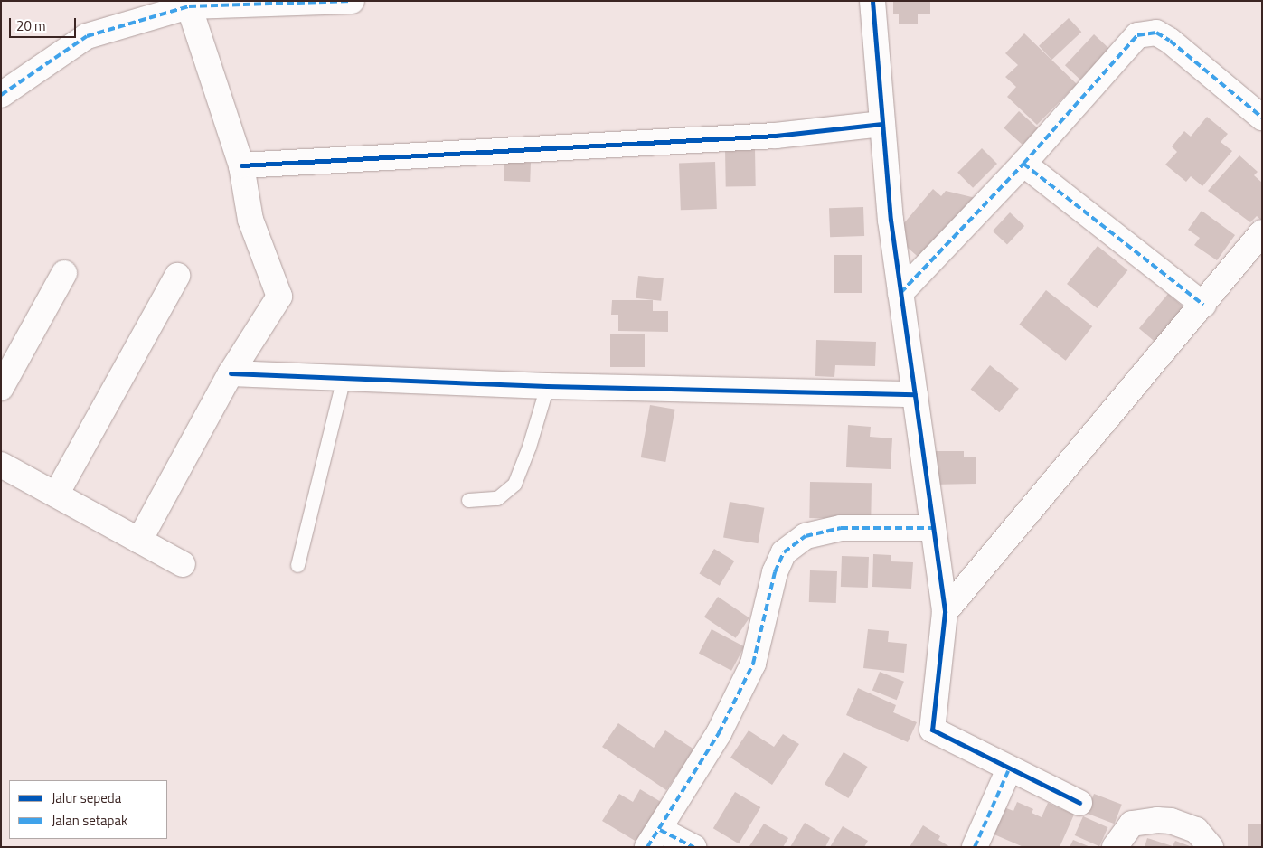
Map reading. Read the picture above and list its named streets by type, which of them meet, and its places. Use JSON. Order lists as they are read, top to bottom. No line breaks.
{"legend":["Jalur sepeda","Jalan setapak"],"scale_bar":"20 m"}
